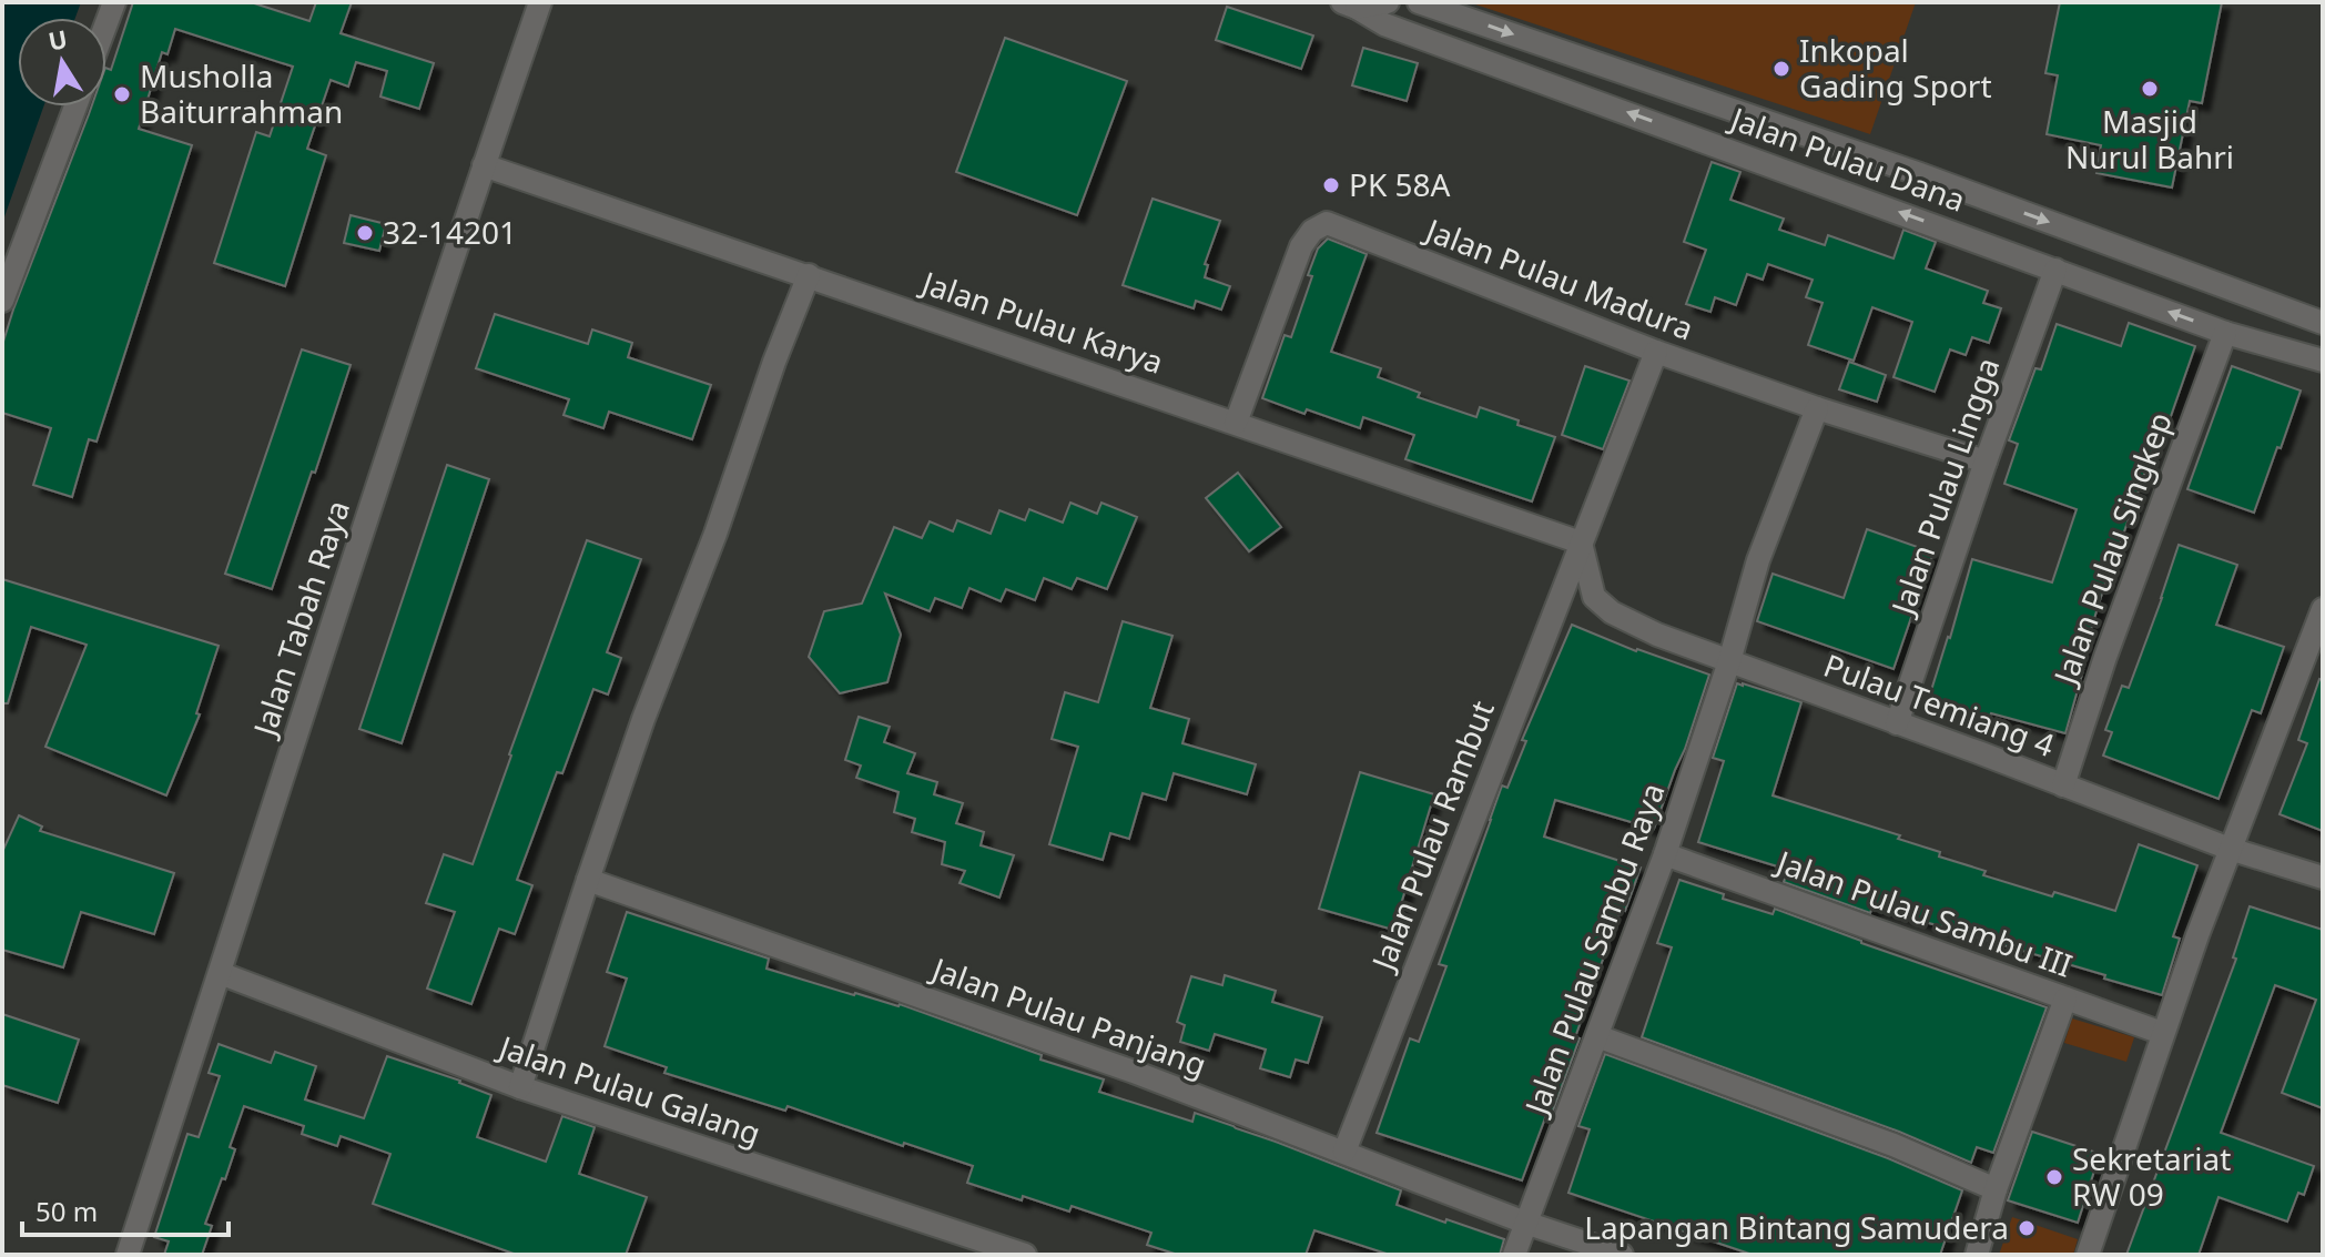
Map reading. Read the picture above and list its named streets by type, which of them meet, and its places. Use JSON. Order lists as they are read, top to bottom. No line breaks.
{"streets":{"street":["Jalan Pulau Dana","Jalan Pulau Madura","Jalan Pulau Karya","Jalan Pulau Lingga","Jalan Pulau Singkep","Jalan Tabah Raya","Pulau Temiang 4","Jalan Pulau Rambut","Jalan Pulau Sambu III","Jalan Pulau Sambu Raya","Jalan Pulau Panjang","Jalan Pulau Galang"]},"crossings":[["Jalan Pulau Dana","Jalan Pulau Lingga"],["Jalan Pulau Dana","Jalan Pulau Singkep"],["Jalan Pulau Madura","Jalan Pulau Karya"],["Jalan Pulau Madura","Jalan Pulau Lingga"],["Jalan Pulau Madura","Jalan Pulau Rambut"],["Jalan Pulau Madura","Jalan Pulau Sambu Raya"],["Jalan Pulau Karya","Jalan Tabah Raya"],["Jalan Pulau Karya","Pulau Temiang 4"],["Jalan Pulau Karya","Jalan Pulau Rambut"],["Jalan Pulau Lingga","Pulau Temiang 4"],["Jalan Pulau Singkep","Pulau Temiang 4"],["Jalan Tabah Raya","Jalan Pulau Galang"],["Pulau Temiang 4","Jalan Pulau Rambut"],["Pulau Temiang 4","Jalan Pulau Sambu Raya"],["Jalan Pulau Rambut","Jalan Pulau Panjang"],["Jalan Pulau Sambu III","Jalan Pulau Sambu Raya"],["Jalan Pulau Sambu Raya","Jalan Pulau Panjang"]],"places":["Inkopal Gading Sport","Masjid Nurul Bahri","Musholla Baiturrahman","PK 58A","32-14201","Sekretariat RW 09","Lapangan Bintang Samudera"],"scale_bar":"50 m","north":"top"}
